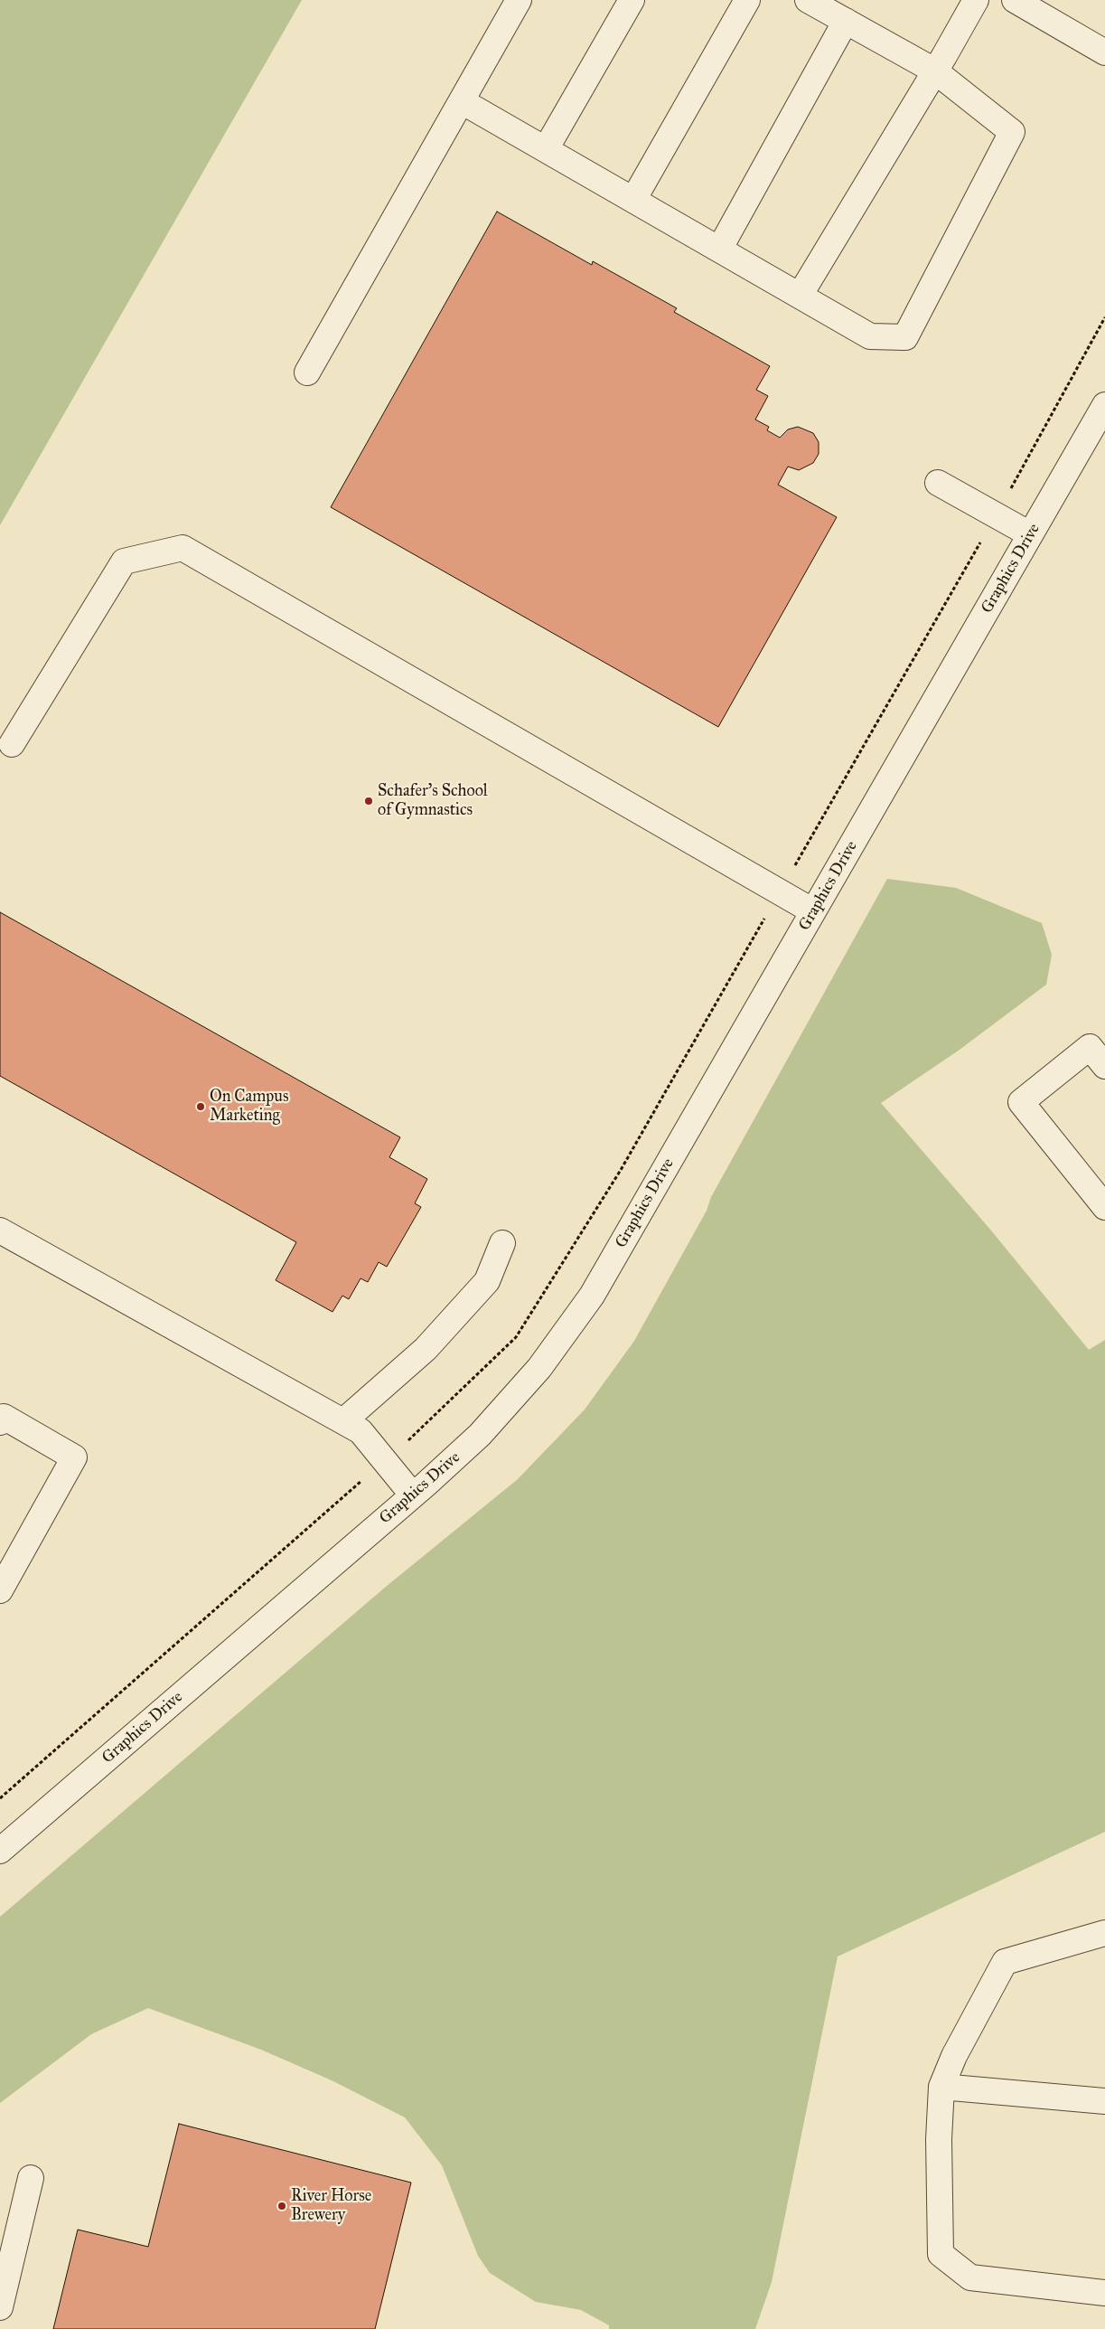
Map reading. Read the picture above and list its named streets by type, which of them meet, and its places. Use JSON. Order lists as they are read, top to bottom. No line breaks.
{"streets":{"lane":["Graphics Drive"]},"places":["Schafer's School of Gymnastics","On Campus Marketing","River Horse Brewery"]}
